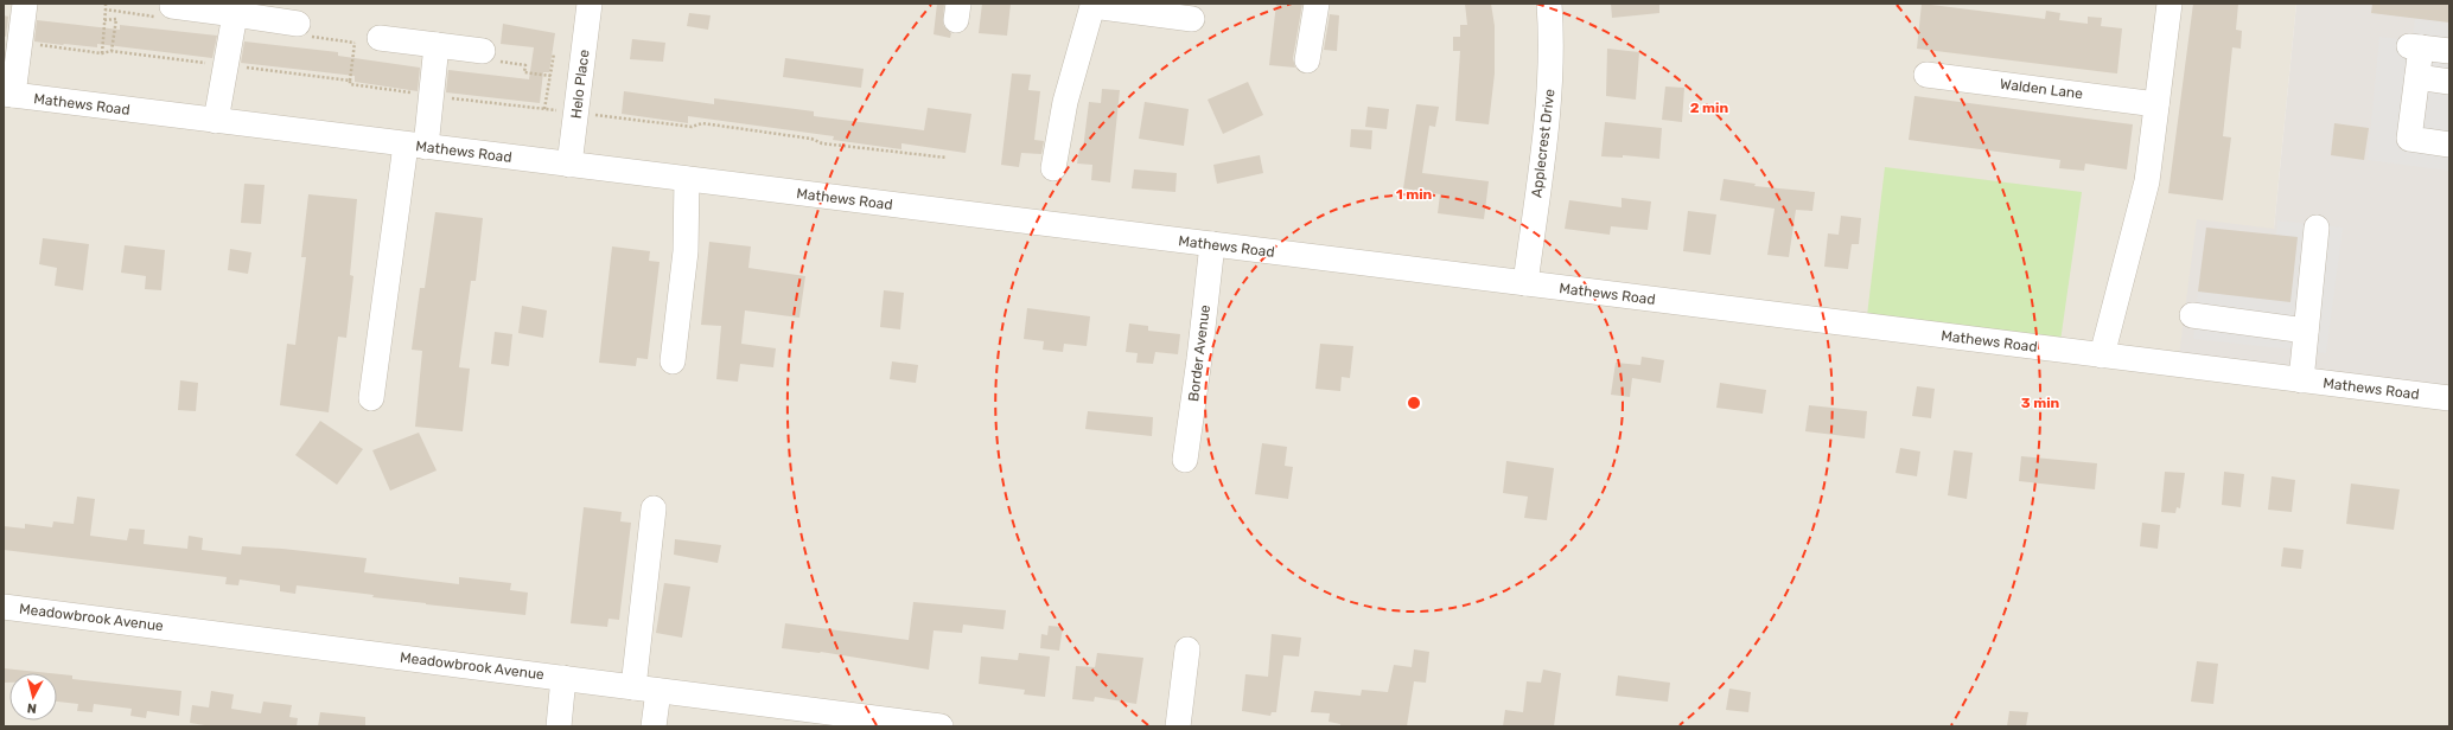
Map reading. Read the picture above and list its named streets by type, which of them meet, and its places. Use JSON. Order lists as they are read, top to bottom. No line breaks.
{"streets":{"street":["Helo Place","Walden Lane","Mathews Road","Applecrest Drive","Border Avenue","Meadowbrook Avenue"]},"crossings":[["Helo Place","Mathews Road"],["Mathews Road","Applecrest Drive"],["Mathews Road","Border Avenue"]],"north":"bottom","rings":["2 min","1 min","3 min"]}
